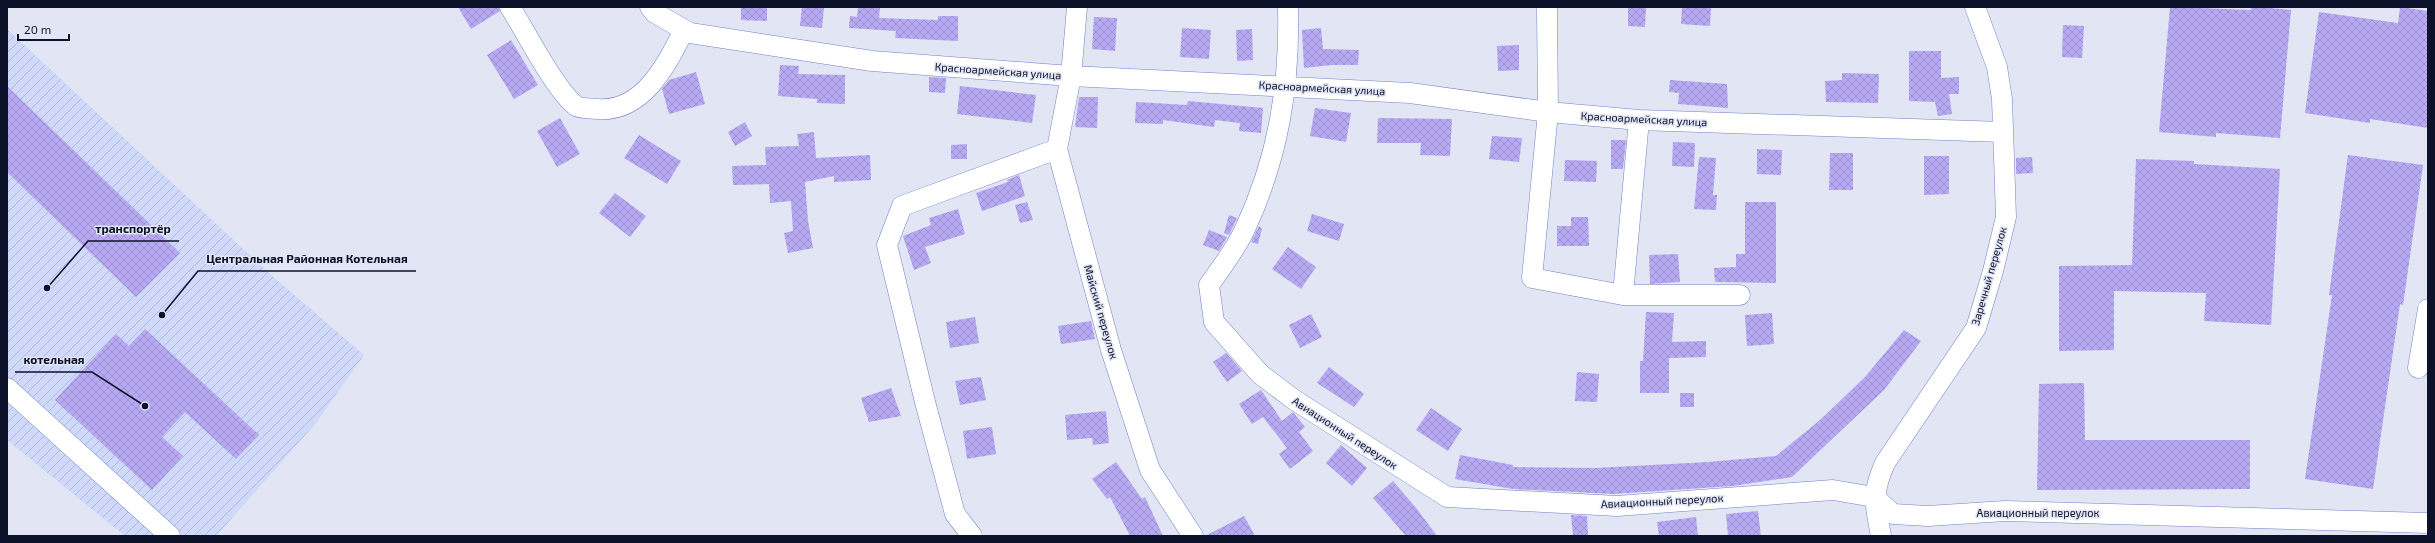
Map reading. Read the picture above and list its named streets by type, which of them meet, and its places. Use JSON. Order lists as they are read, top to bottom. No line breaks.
{"streets":{"street":["Красноармейская улица","Заречный переулок","Майский переулок","Авиационный переулок"]},"crossings":[["Красноармейская улица","Заречный переулок"],["Красноармейская улица","Майский переулок"],["Красноармейская улица","Авиационный переулок"],["Заречный переулок","Авиационный переулок"]],"places":["транспортёр","Центральная Районная Котельная","котельная"],"scale_bar":"20 m"}
